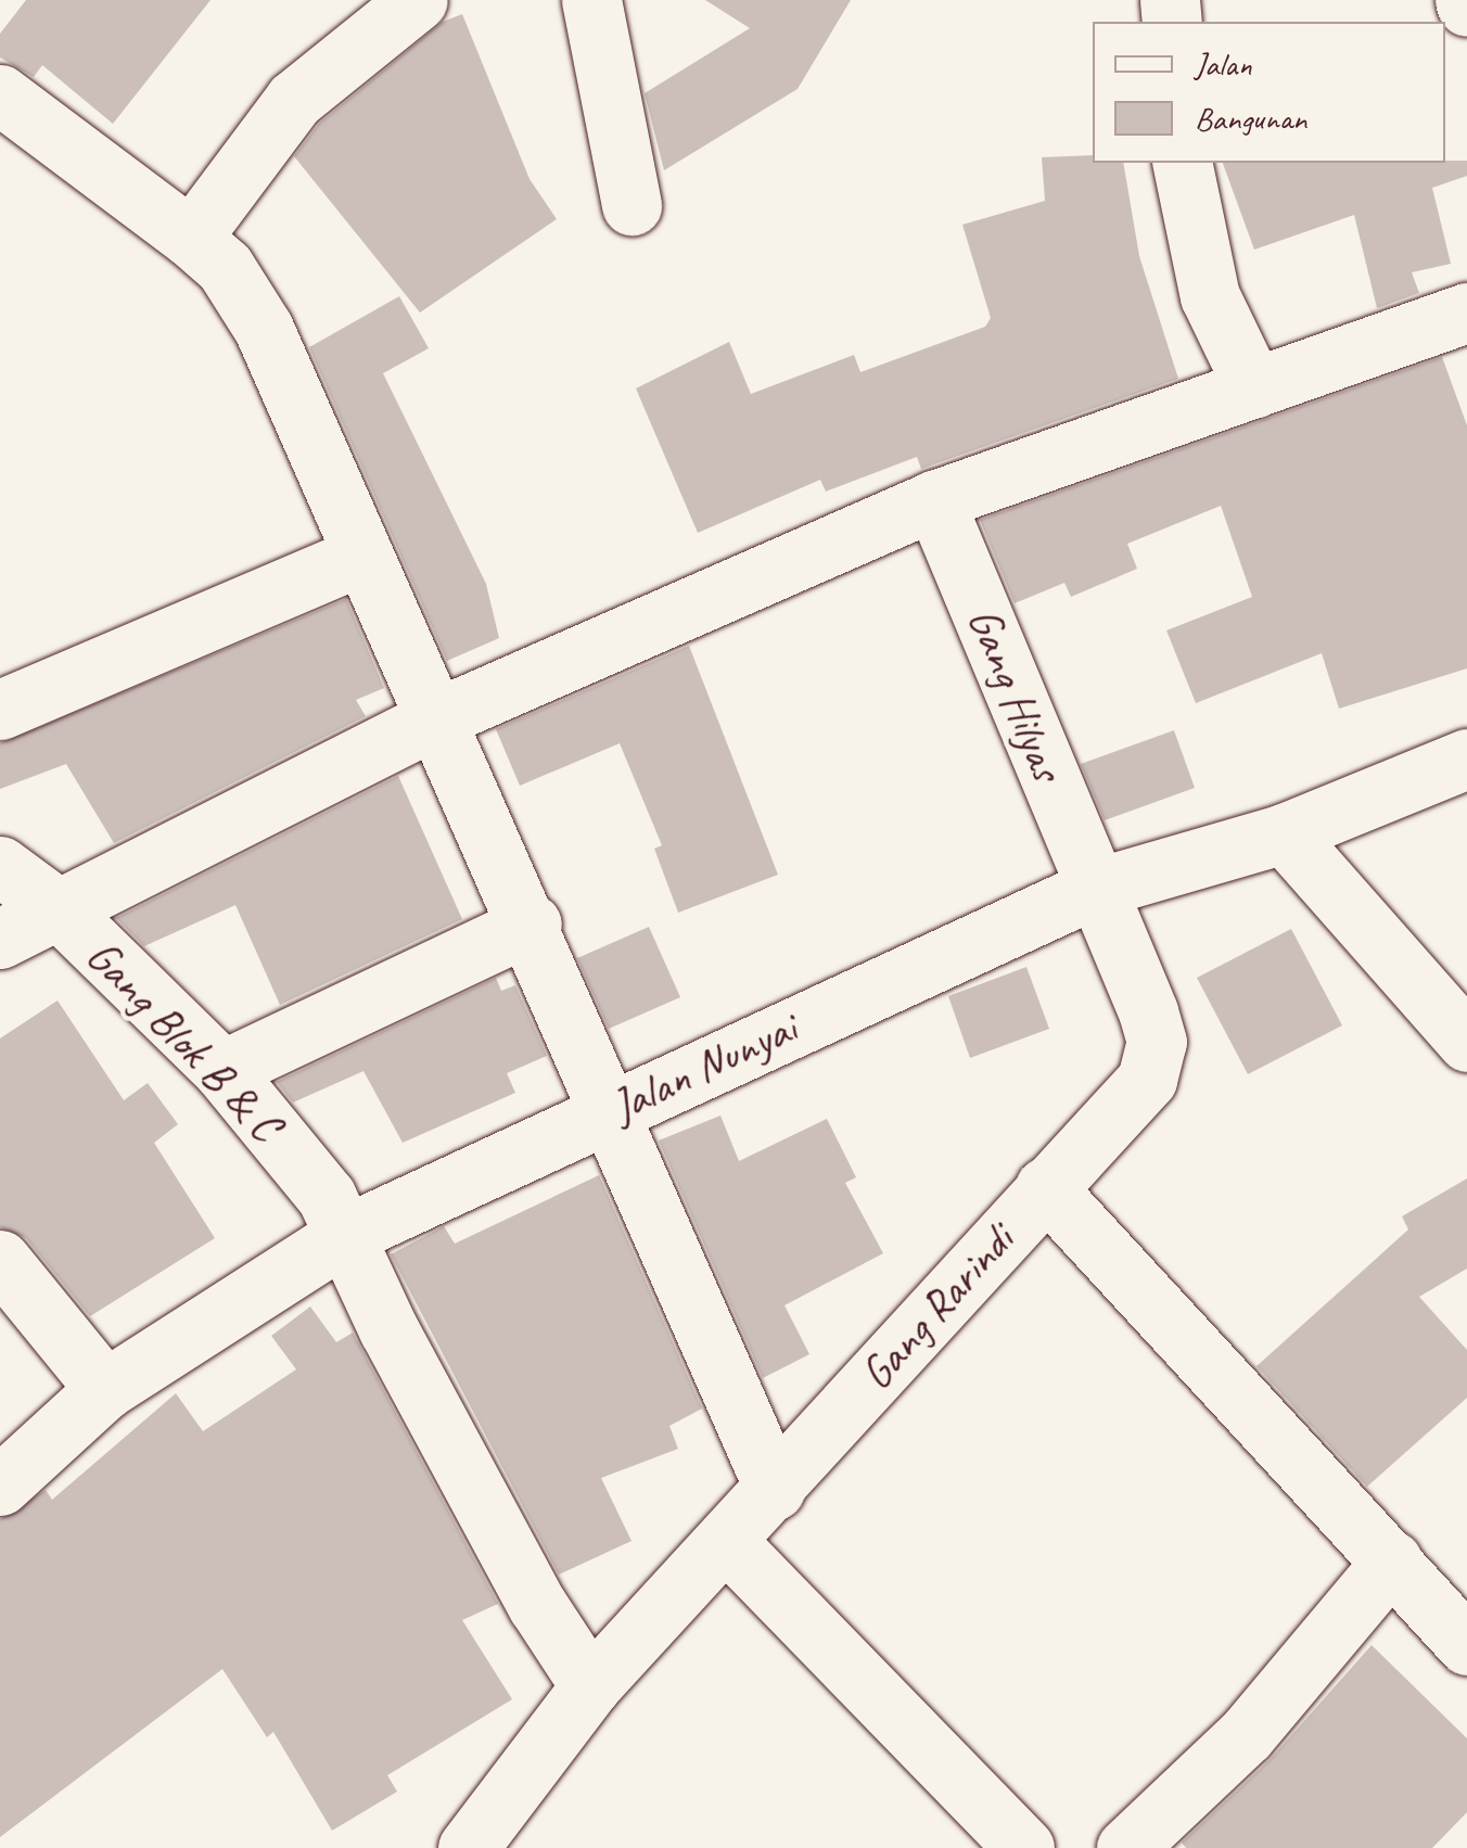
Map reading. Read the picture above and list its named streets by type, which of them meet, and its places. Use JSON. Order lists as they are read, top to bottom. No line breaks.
{"streets":{"street":["Gang Hilyas","Gang Blok B & C","Jalan Nunyai","Gang Rarindi"]},"crossings":[["Gang Hilyas","Jalan Nunyai"],["Gang Hilyas","Gang Rarindi"],["Gang Blok B & C","Jalan Nunyai"],["Gang Blok B & C","Gang Rarindi"],["Jalan Nunyai","Gang Rarindi"]],"legend":["Jalan","Bangunan"]}
